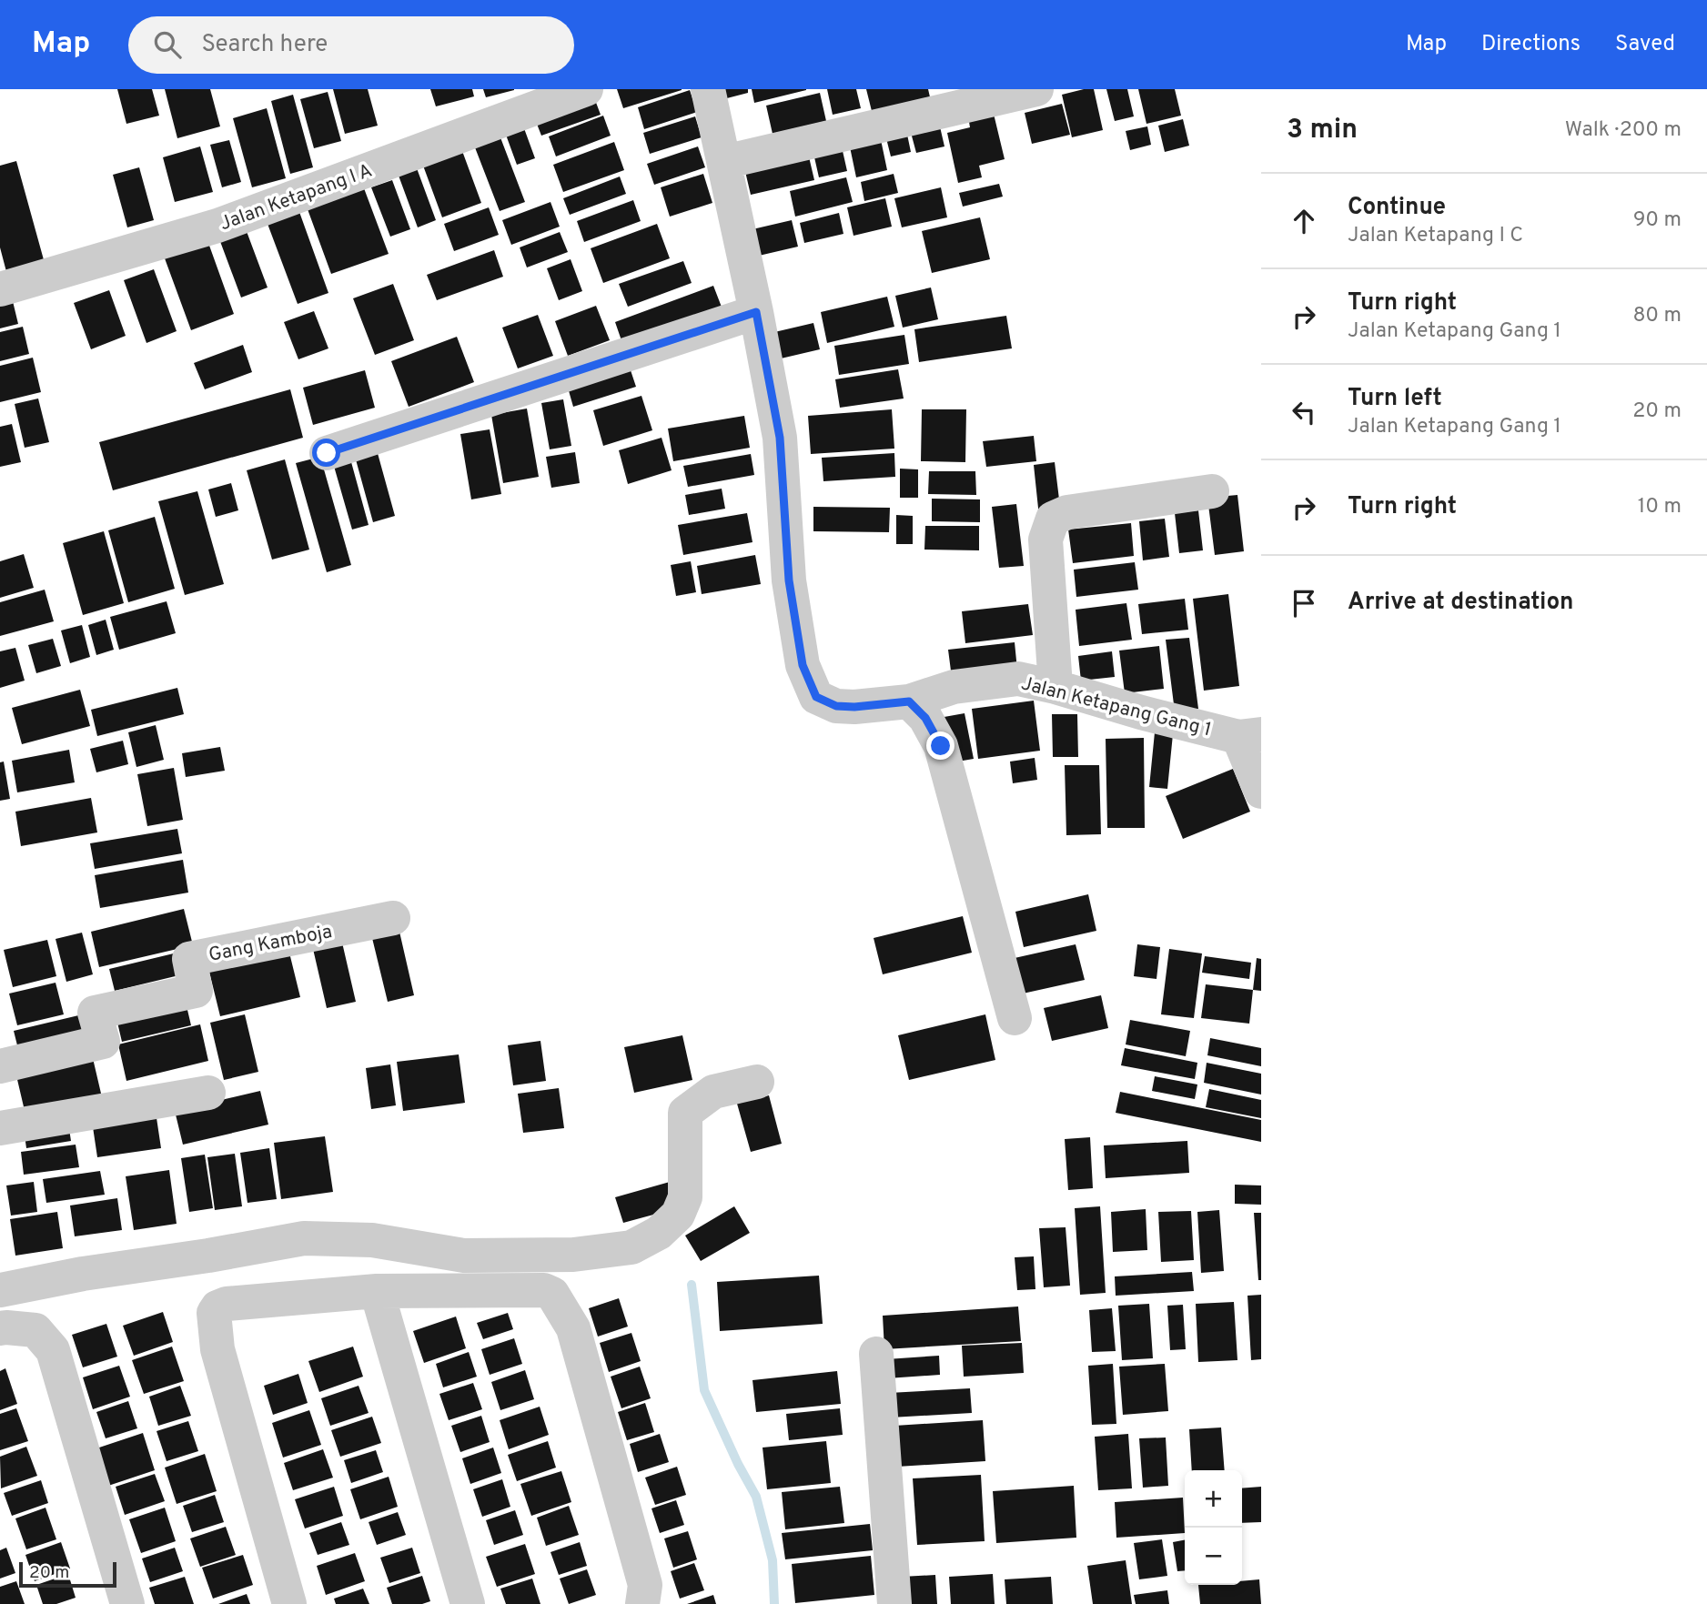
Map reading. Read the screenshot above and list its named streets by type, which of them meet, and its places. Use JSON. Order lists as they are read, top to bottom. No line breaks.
{"streets":{"street":["Jalan Ketapang I A","Jalan Ketapang Gang 1","Gang Kamboja"]},"scale_bar":"20 m","page":{"header":"Map","search":"Search here","nav":["Map","Directions","Saved"],"heading":["3 min","Walk · 200 m"],"list":[["Continue","Jalan Ketapang I C","90 m"],["Turn right","Jalan Ketapang Gang 1","80 m"],["Turn left","Jalan Ketapang Gang 1","20 m"],["Turn right","10 m"],"Arrive at destination"],"map_buttons":["+","−"],"scale":"20 m"}}
